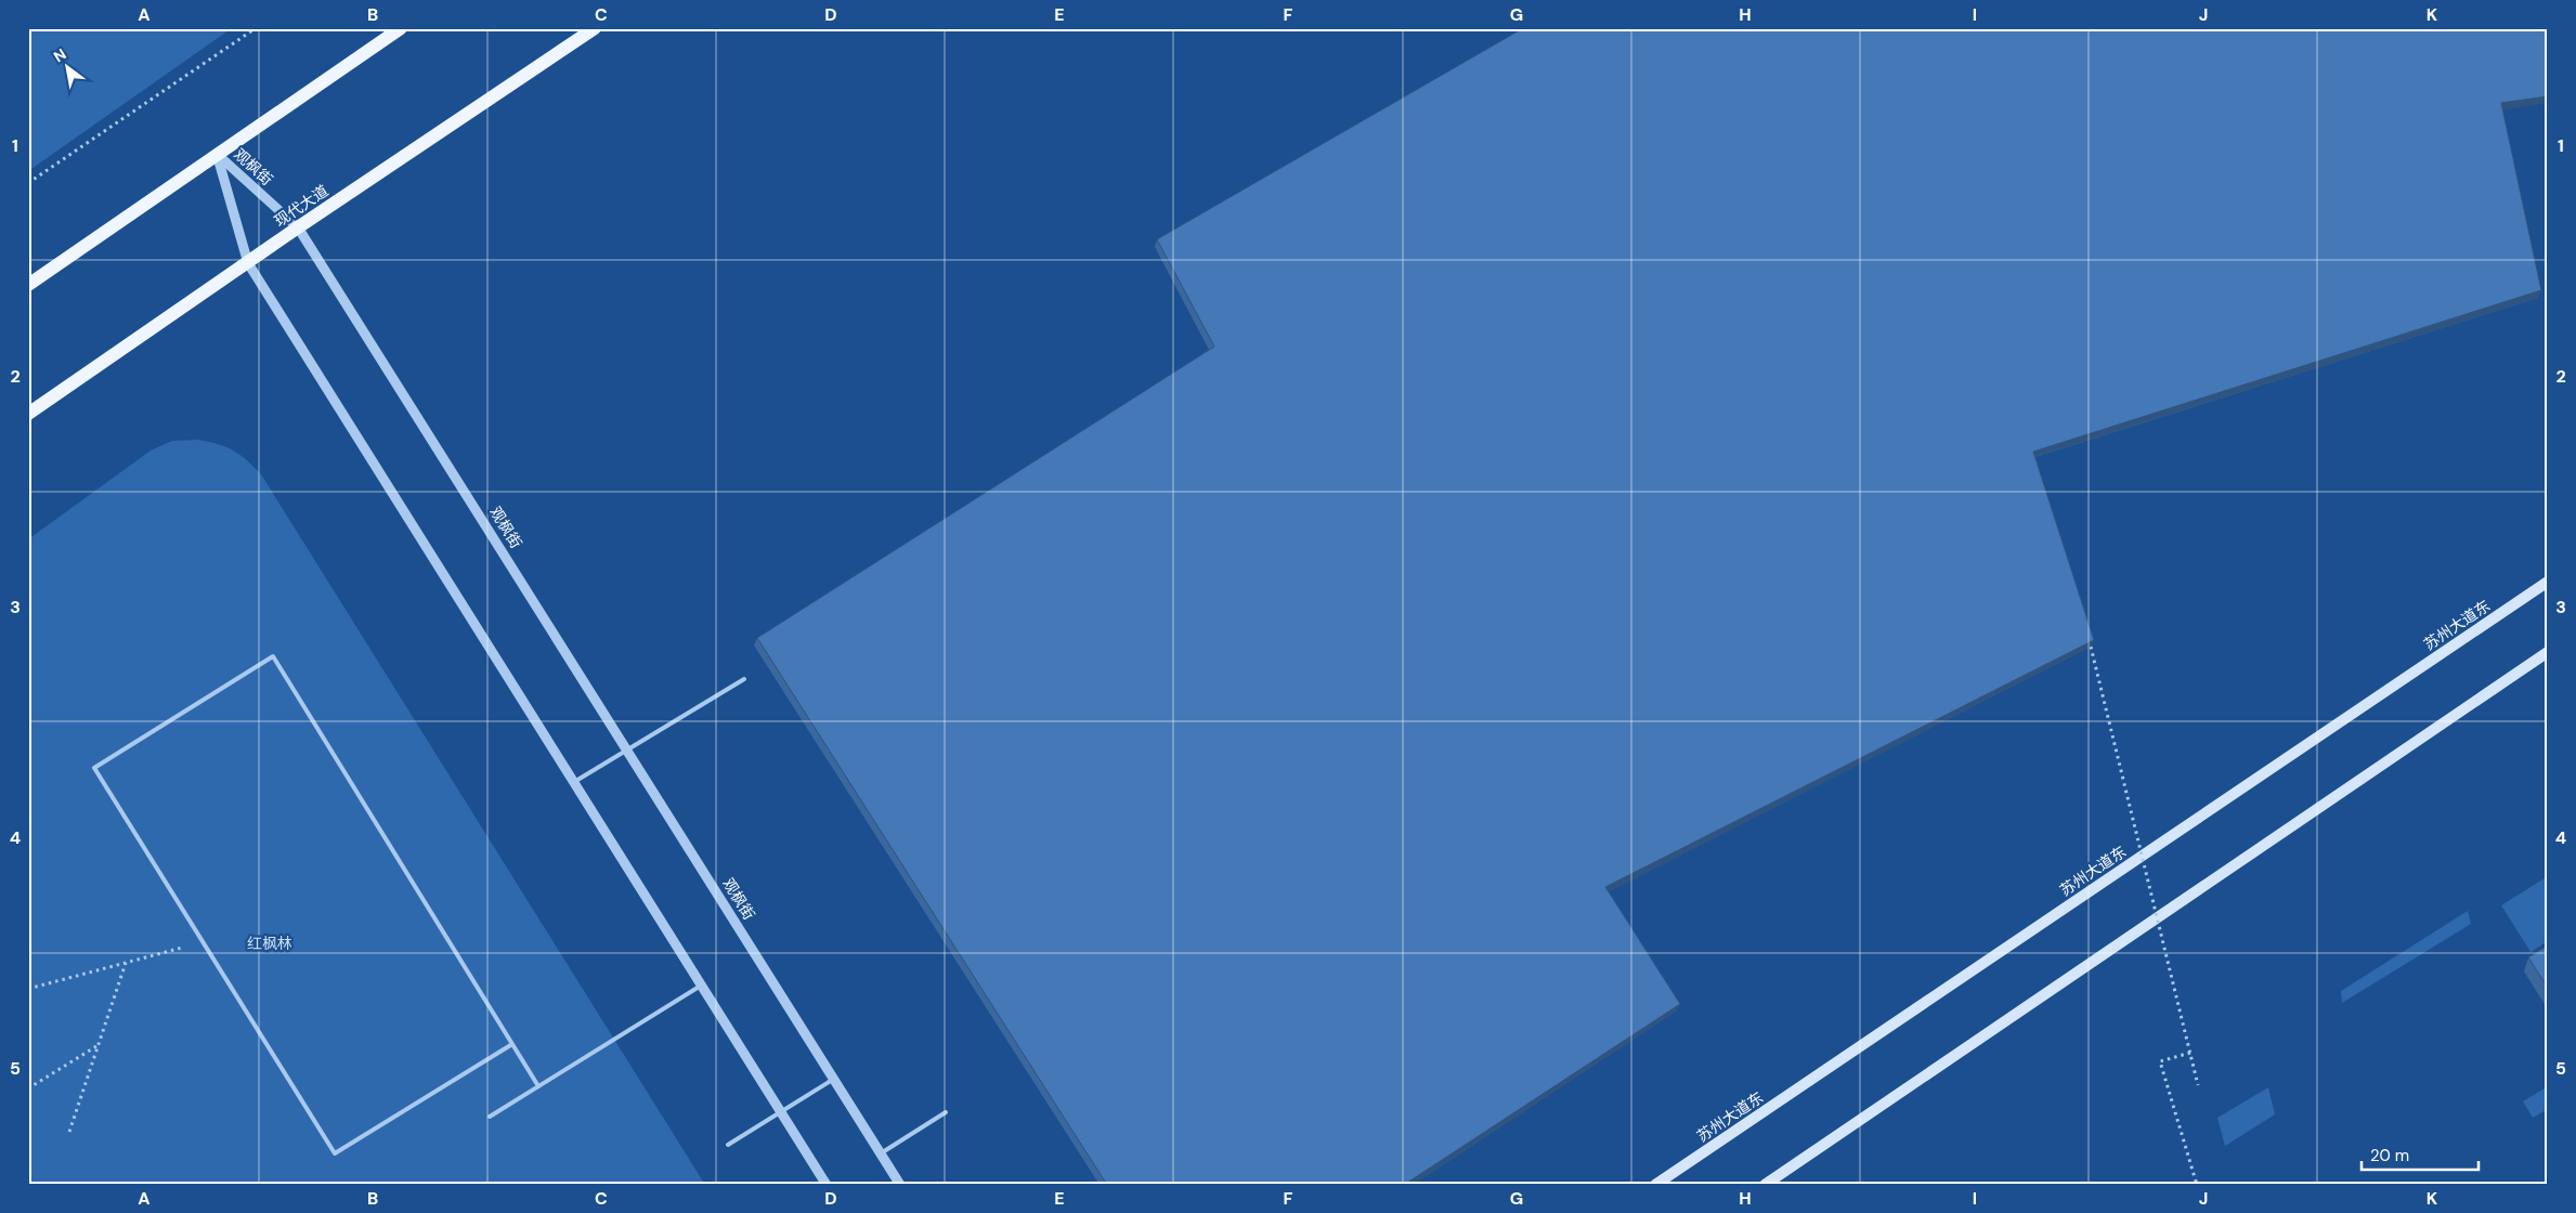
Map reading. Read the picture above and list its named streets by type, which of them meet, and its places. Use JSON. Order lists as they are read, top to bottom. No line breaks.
{"streets":{"main road":["现代大道","苏州大道东"],"street":["观枫街"]},"crossings":[["观枫街","现代大道"]],"parks":["红枫林"],"scale_bar":"20 m","north":"top left","grid":{"columns":["A","B","C","D","E","F","G","H","I","J","K"],"rows":["1","2","3","4","5"]}}
